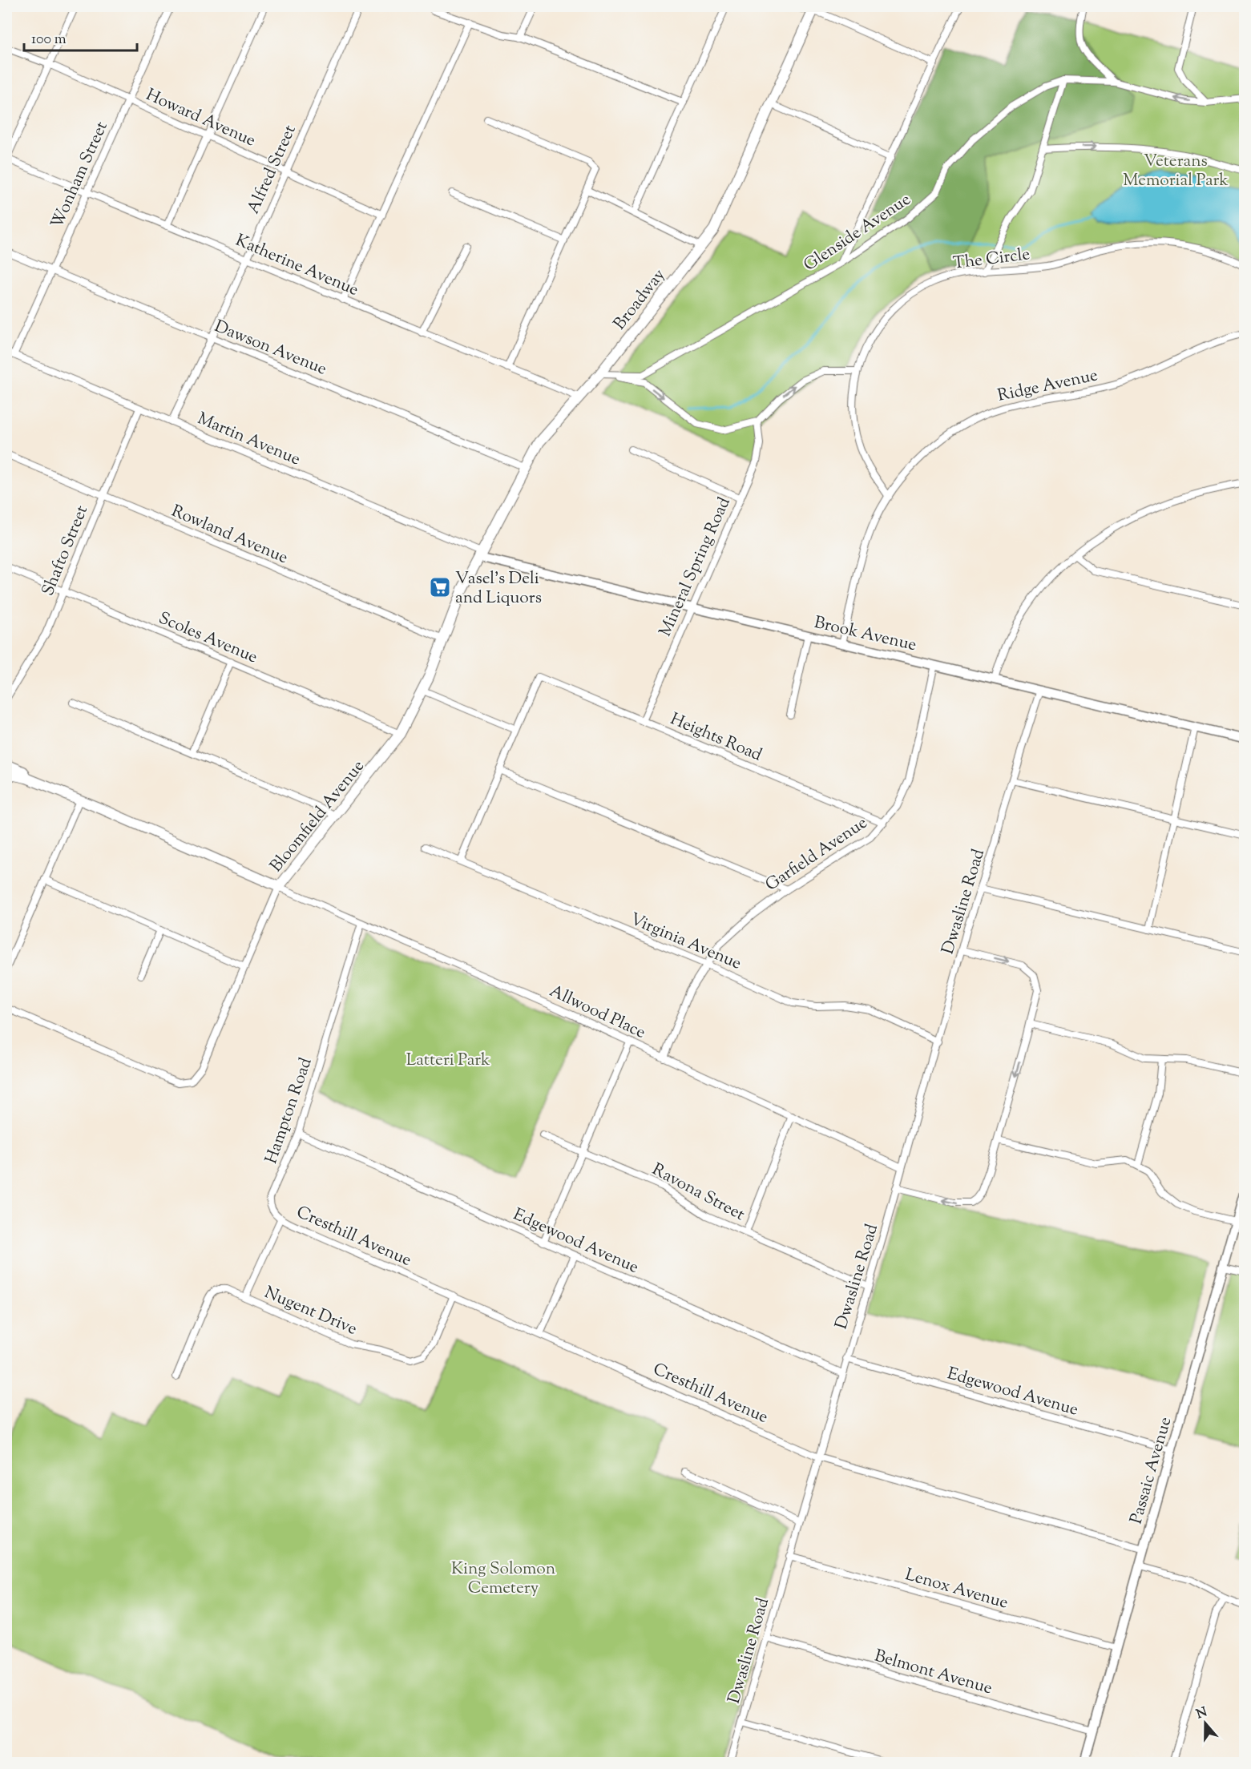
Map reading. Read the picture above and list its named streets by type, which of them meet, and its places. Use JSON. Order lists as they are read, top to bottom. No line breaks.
{"streets":{"main road":["Broadway","Brook Avenue","Bloomfield Avenue","Passaic Avenue"],"street":["Howard Avenue","Alfred Street","Wonham Street","Glenside Avenue","The Circle","Katherine Avenue","Dawson Avenue","Ridge Avenue","Martin Avenue","Rowland Avenue","Shafto Street","Mineral Spring Road","Scoles Avenue","Heights Road","Garfield Avenue","Dwasline Road","Virginia Avenue","Allwood Place","Hampton Road","Ravona Street","Cresthill Avenue","Edgewood Avenue","Nugent Drive","Lenox Avenue","Belmont Avenue"]},"crossings":[["Howard Avenue","Alfred Street"],["Howard Avenue","Wonham Street"],["Alfred Street","Katherine Avenue"],["Alfred Street","Dawson Avenue"],["Alfred Street","Martin Avenue"],["Wonham Street","Katherine Avenue"],["Wonham Street","Dawson Avenue"],["Wonham Street","Martin Avenue"],["Glenside Avenue","Broadway"],["The Circle","Ridge Avenue"],["Katherine Avenue","Broadway"],["Broadway","Dawson Avenue"],["Broadway","Martin Avenue"],["Broadway","Brook Avenue"],["Broadway","Bloomfield Avenue"],["Ridge Avenue","Brook Avenue"],["Martin Avenue","Shafto Street"],["Martin Avenue","Brook Avenue"],["Rowland Avenue","Shafto Street"],["Rowland Avenue","Bloomfield Avenue"],["Shafto Street","Scoles Avenue"],["Mineral Spring Road","Brook Avenue"],["Mineral Spring Road","Heights Road"],["Brook Avenue","Garfield Avenue"],["Brook Avenue","Dwasline Road"],["Scoles Avenue","Bloomfield Avenue"],["Heights Road","Garfield Avenue"],["Bloomfield Avenue","Allwood Place"],["Garfield Avenue","Virginia Avenue"],["Garfield Avenue","Allwood Place"],["Dwasline Road","Virginia Avenue"],["Dwasline Road","Allwood Place"],["Dwasline Road","Ravona Street"],["Dwasline Road","Cresthill Avenue"],["Dwasline Road","Edgewood Avenue"],["Dwasline Road","Lenox Avenue"],["Dwasline Road","Belmont Avenue"],["Allwood Place","Hampton Road"],["Hampton Road","Cresthill Avenue"],["Hampton Road","Edgewood Avenue"],["Cresthill Avenue","Nugent Drive"],["Cresthill Avenue","Passaic Avenue"],["Edgewood Avenue","Passaic Avenue"],["Passaic Avenue","Lenox Avenue"],["Passaic Avenue","Belmont Avenue"]],"parks":["Veterans Memorial Park","Latteri Park","King Solomon Cemetery"],"places":{"supermarket":["Vasel's Deli and Liquors"]},"scale_bar":"100 m","north":"top"}
